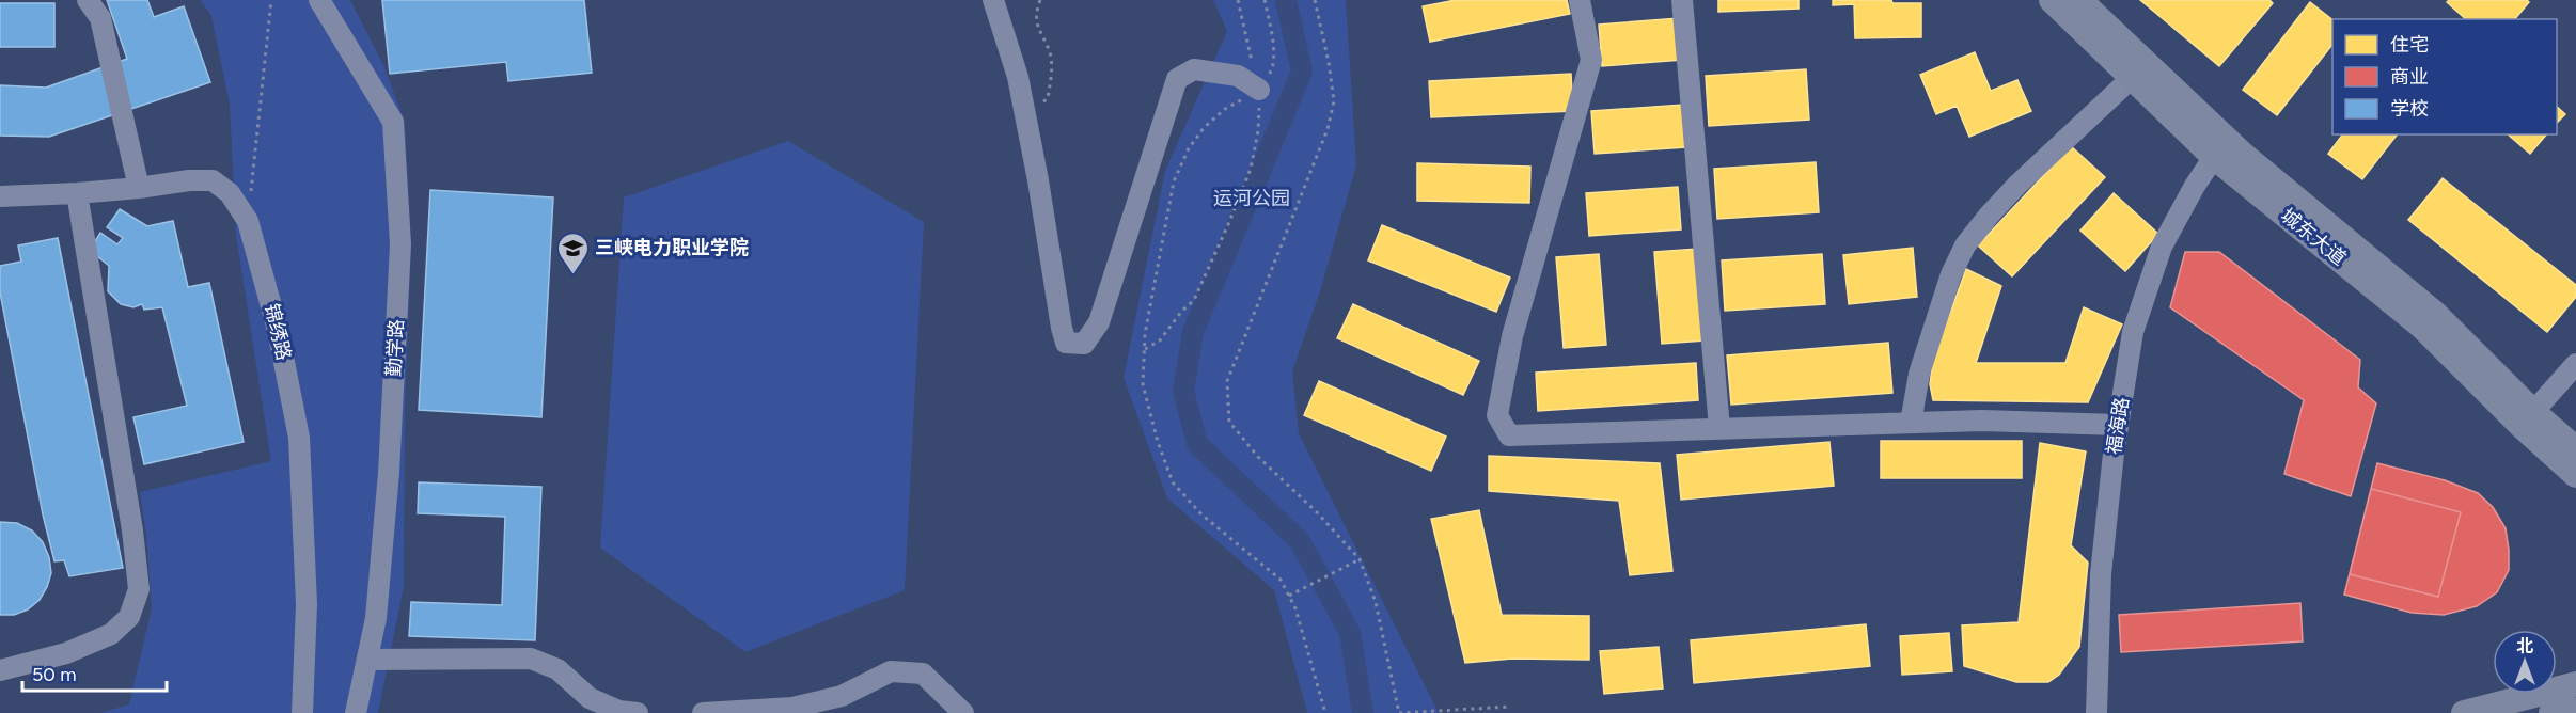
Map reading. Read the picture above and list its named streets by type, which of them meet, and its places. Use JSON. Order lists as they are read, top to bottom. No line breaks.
{"streets":{"main road":["城东大道"],"street":["锦绣路","勤学路","福海路"]},"crossings":[["城东大道","福海路"]],"parks":["运河公园"],"places":{"school or university":["三峡电力职业学院"]},"legend":["住宅","商业","学校"],"scale_bar":"50 m","north":"top"}
